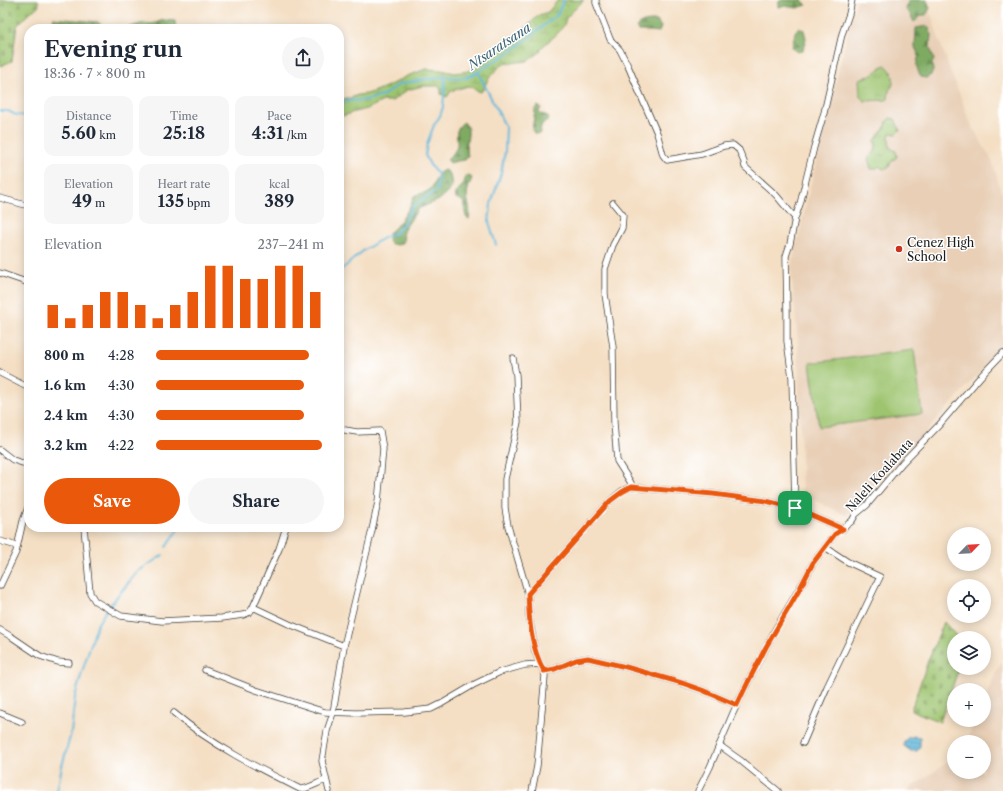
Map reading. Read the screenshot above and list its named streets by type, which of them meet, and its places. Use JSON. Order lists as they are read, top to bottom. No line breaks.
{"streets":{"street":["Naleli Koalabata"]},"water":["Ntsaratsana"],"places":["Cenez High School"],"north":"top right","page":{"heading":["Evening run","18:36 · 7 × 800 m"],"stats":[["Distance","5.60 km"],["Time","25:18"],["Pace","4:31 /km"],["Elevation","49 m"],["Heart rate","135 bpm"],["kcal","389"]],"chart":["Elevation","237–241 m"],"list":[{"name":"800 m","note":"4:28"},{"name":"1.6 km","note":"4:30"},{"name":"2.4 km","note":"4:30"},{"name":"3.2 km","note":"4:22"}],"buttons":["Save","Share"],"map_buttons":["+","−"]}}
